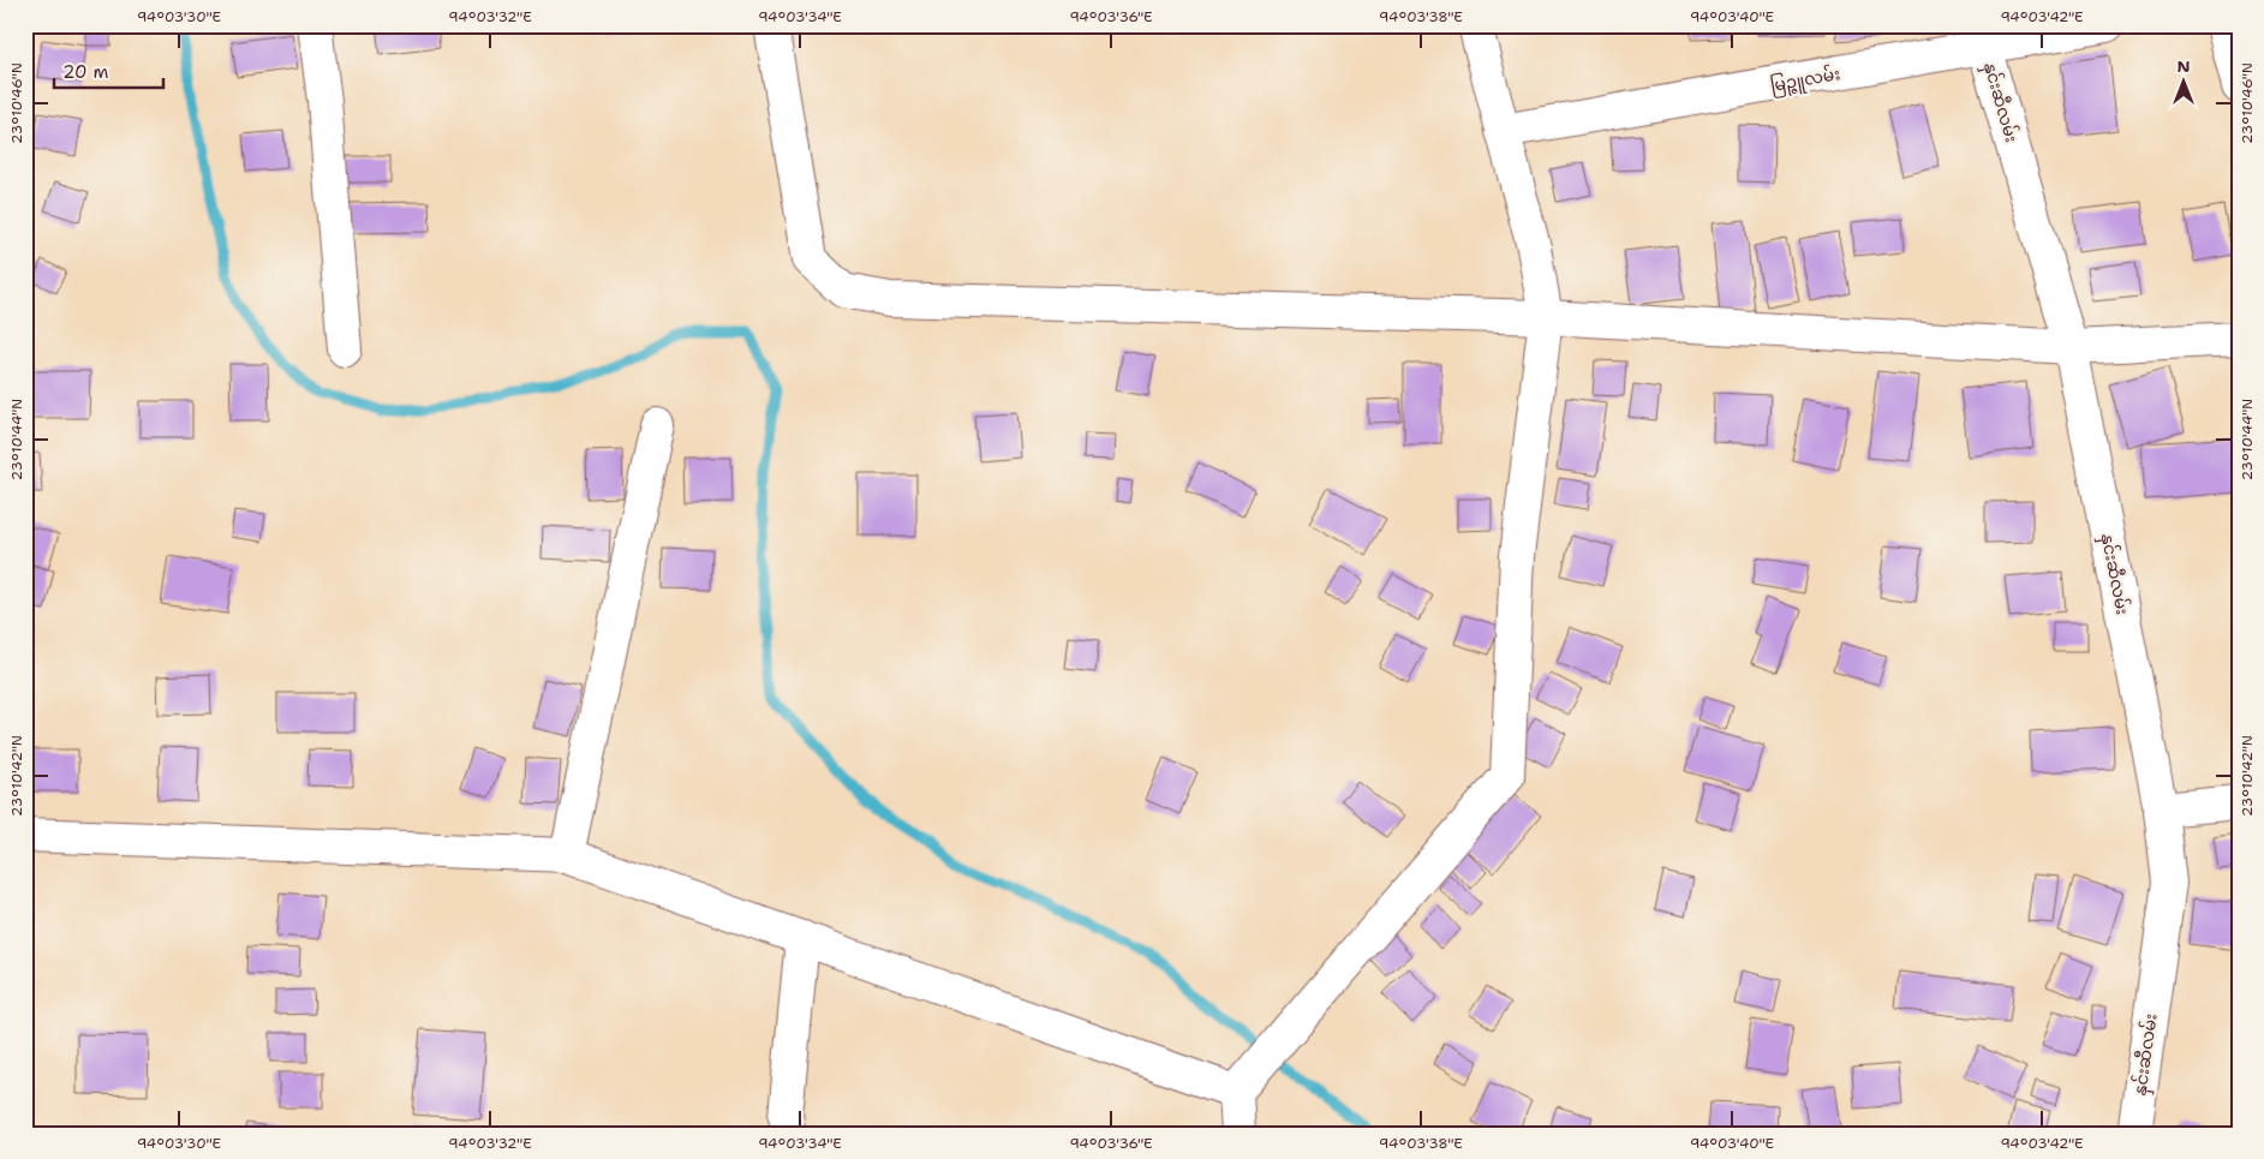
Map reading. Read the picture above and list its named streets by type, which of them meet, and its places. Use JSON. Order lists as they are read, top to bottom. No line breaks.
{"streets":{"street":["မြဉ္ဇူလမ်း","နှင်းဆီလမ်း"]},"crossings":[["မြဉ္ဇူလမ်း","နှင်းဆီလမ်း"]],"scale_bar":"20 m","north":"top","coordinates":["94°03'30\"E","94°03'32\"E","94°03'34\"E","94°03'36\"E","94°03'38\"E","94°03'40\"E","94°03'42\"E","23°10'46\"N","23°10'44\"N","23°10'42\"N"]}
